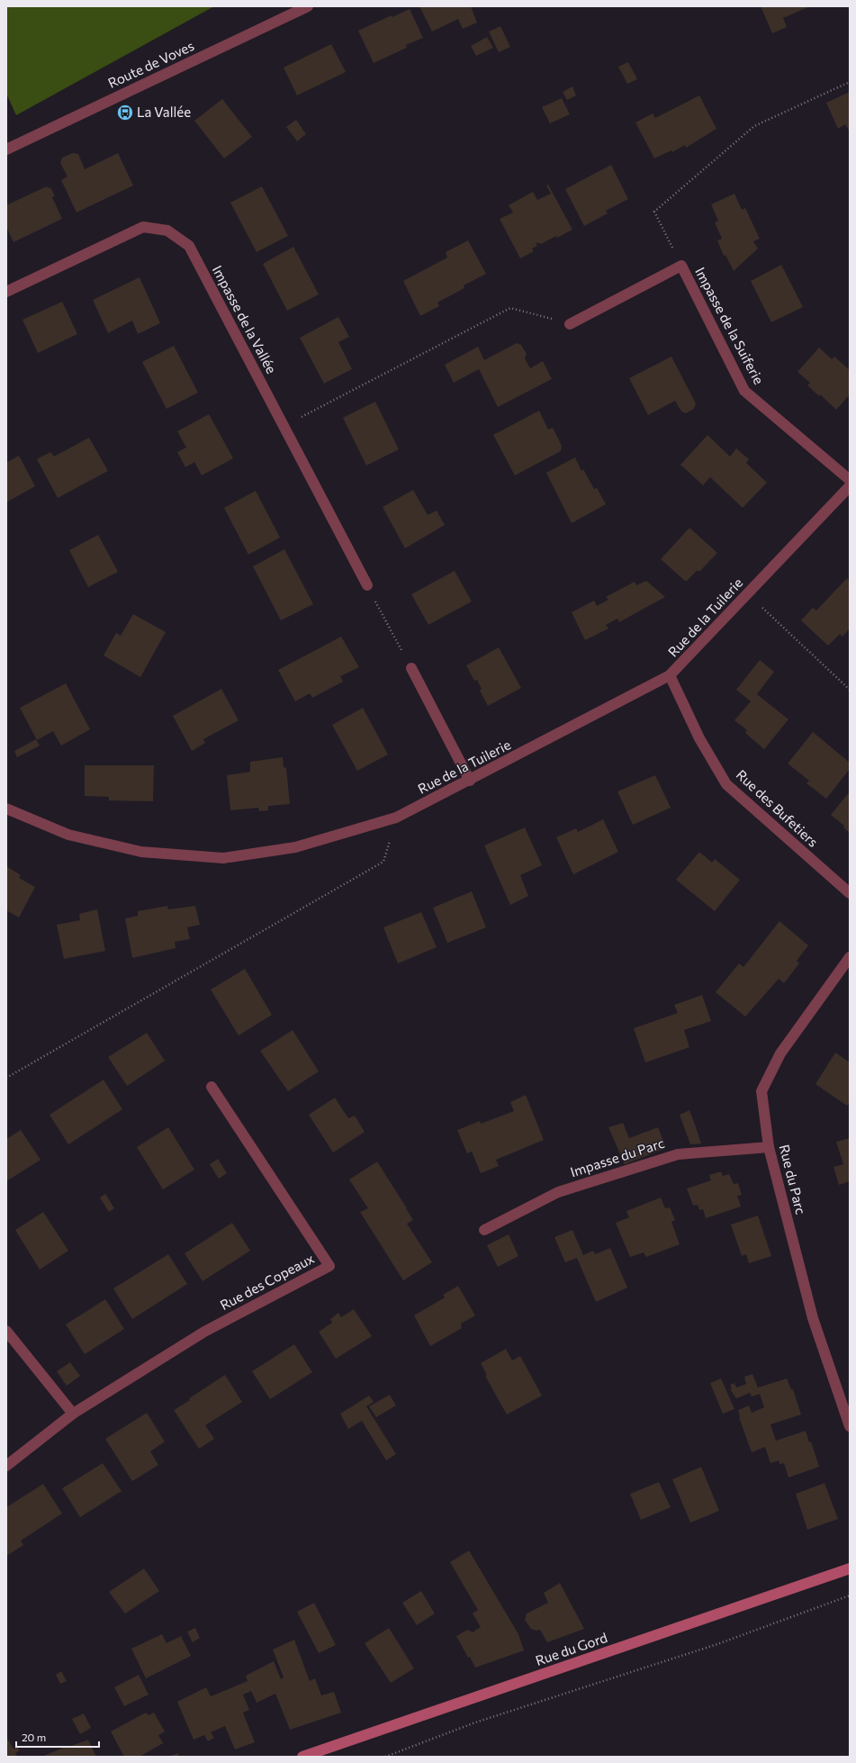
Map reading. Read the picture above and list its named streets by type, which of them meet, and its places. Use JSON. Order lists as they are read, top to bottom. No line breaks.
{"streets":{"main road":["Rue du Gord"],"street":["Route de Voves","Impasse de la Vallée","Impasse de la Suiferie","Rue de la Tuilerie","Rue des Bufetiers","Impasse du Parc","Rue du Parc","Rue des Copeaux"]},"crossings":[["Rue de la Tuilerie","Rue des Bufetiers"],["Impasse du Parc","Rue du Parc"]],"places":{"bus stop":["La Vallée"]},"scale_bar":"20 m"}
